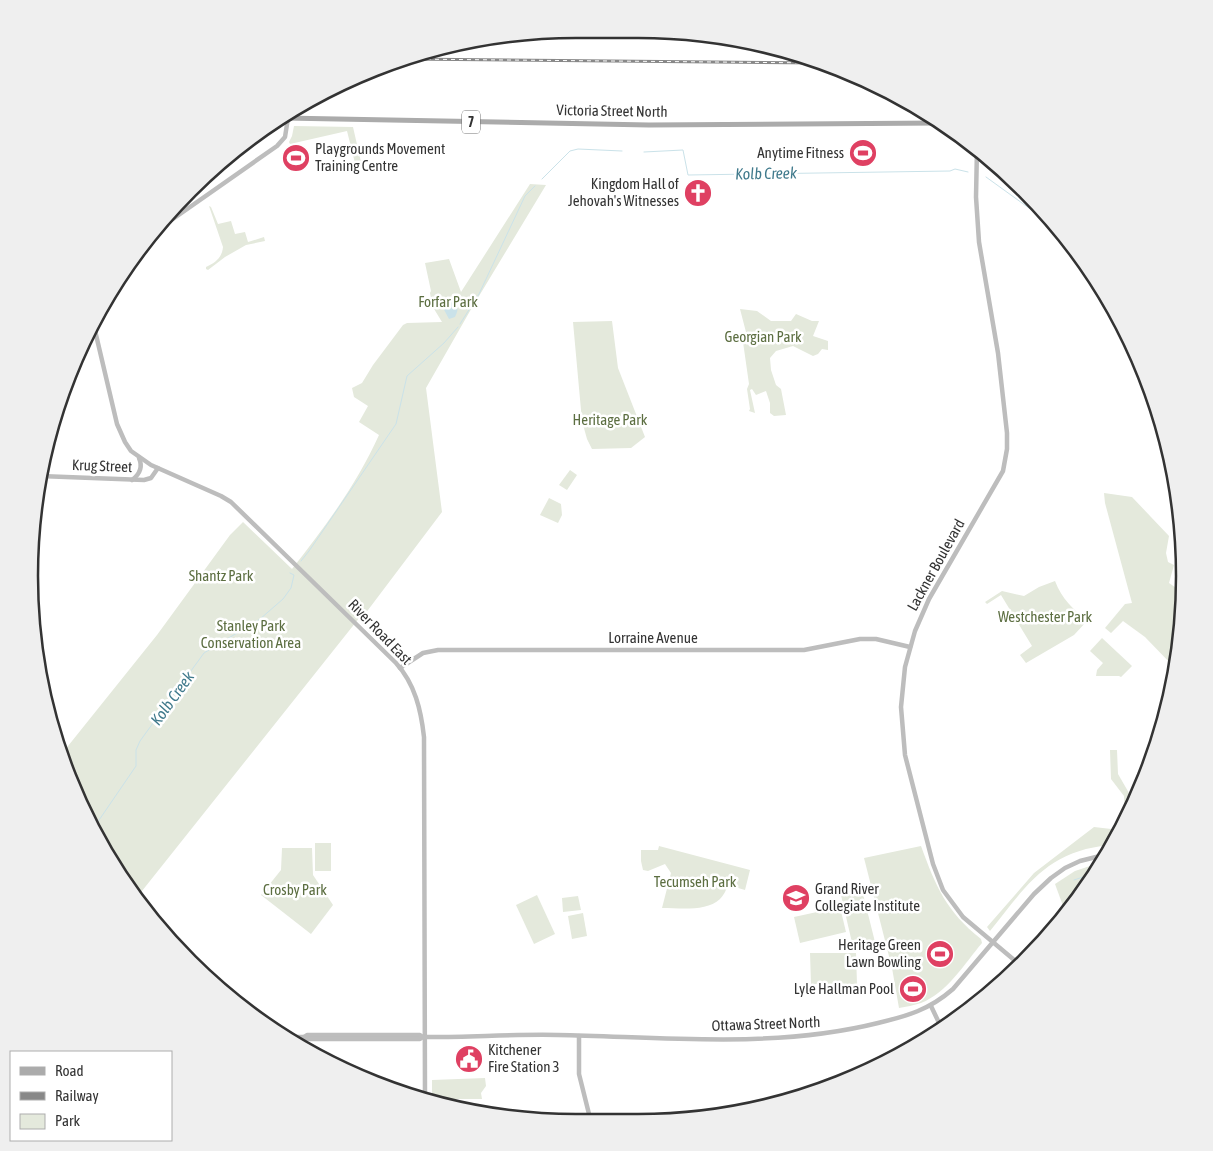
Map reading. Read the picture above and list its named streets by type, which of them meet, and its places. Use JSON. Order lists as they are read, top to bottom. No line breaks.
{"streets":{"main road":["Victoria Street North","7"],"street":["Krug Street","Lackner Boulevard","River Road East","Lorraine Avenue","Ottawa Street North"]},"crossings":[["Krug Street","River Road East"],["Lackner Boulevard","Lorraine Avenue"],["Lackner Boulevard","Ottawa Street North"],["River Road East","Lorraine Avenue"],["River Road East","Ottawa Street North"]],"water":["Kolb Creek"],"parks":["Forfar Park","Georgian Park","Heritage Park","Shantz Park","Westchester Park","Stanley Park Conservation Area","Tecumseh Park","Crosby Park"],"places":{"sports":["Anytime Fitness","Playgrounds Movement Training Centre","Heritage Green Lawn Bowling","Lyle Hallman Pool"],"church":["Kingdom Hall of Jehovah's Witnesses"],"school or university":["Grand River Collegiate Institute"],"public building":["Kitchener Fire Station 3"]},"legend":["Road","Railway","Park"]}
